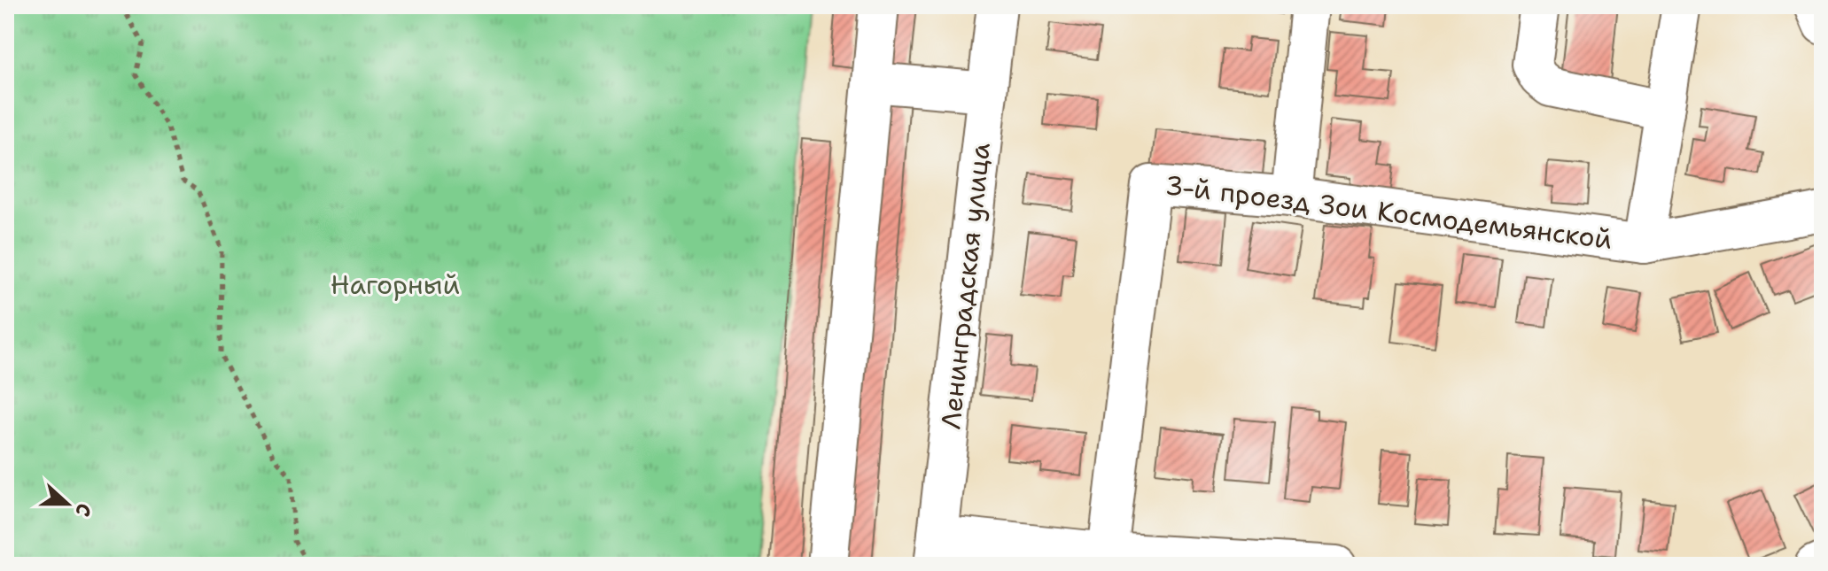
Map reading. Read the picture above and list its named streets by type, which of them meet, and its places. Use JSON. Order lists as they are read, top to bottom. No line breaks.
{"streets":{"street":["3-й проезд Зои Космодемьянской","Ленинградская улица"]},"parks":["Нагорный"],"north":"right"}
